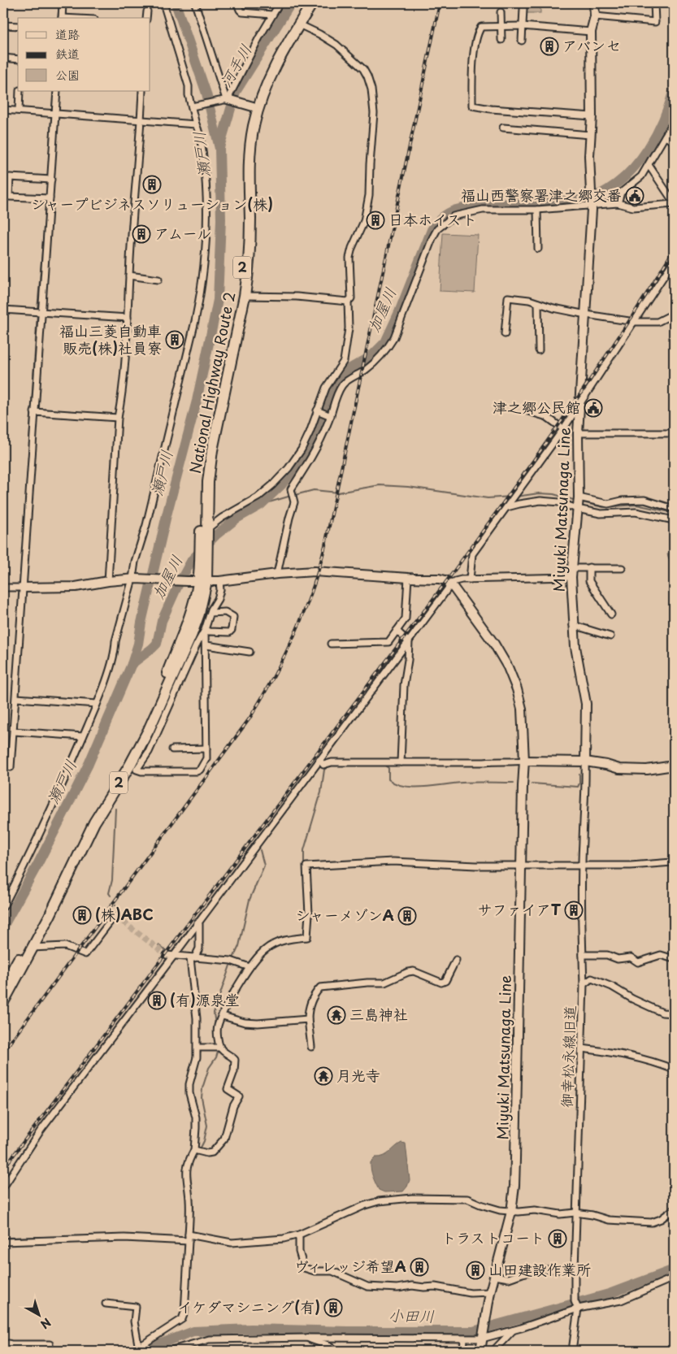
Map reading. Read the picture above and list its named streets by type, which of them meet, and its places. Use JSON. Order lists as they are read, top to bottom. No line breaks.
{"streets":{"highway":["2","National Highway Route 2"],"main road":["Miyuki Matsunaga Line"],"street":["御幸松永線旧道"]},"crossings":[["Miyuki Matsunaga Line","御幸松永線旧道"]],"water":["河手川","瀬戸川","加屋川","小田川"],"places":{"building":["アバンセ","シャープビジネスソリューション(株)","日本ホイスト","アムール","福山三菱自動車 販売(株)社員寮","サファイアT","(株)ABC","シャーメゾンA","(有)源泉堂","トラストコート","ヴィレッジ希望A","山田建設作業所","イケダマシニング(有)"],"public building":["福山西警察署津之郷交番","津之郷公民館"],"temple":["三島神社","月光寺"]},"legend":["道路","鉄道","公園"],"north":"bottom right"}
